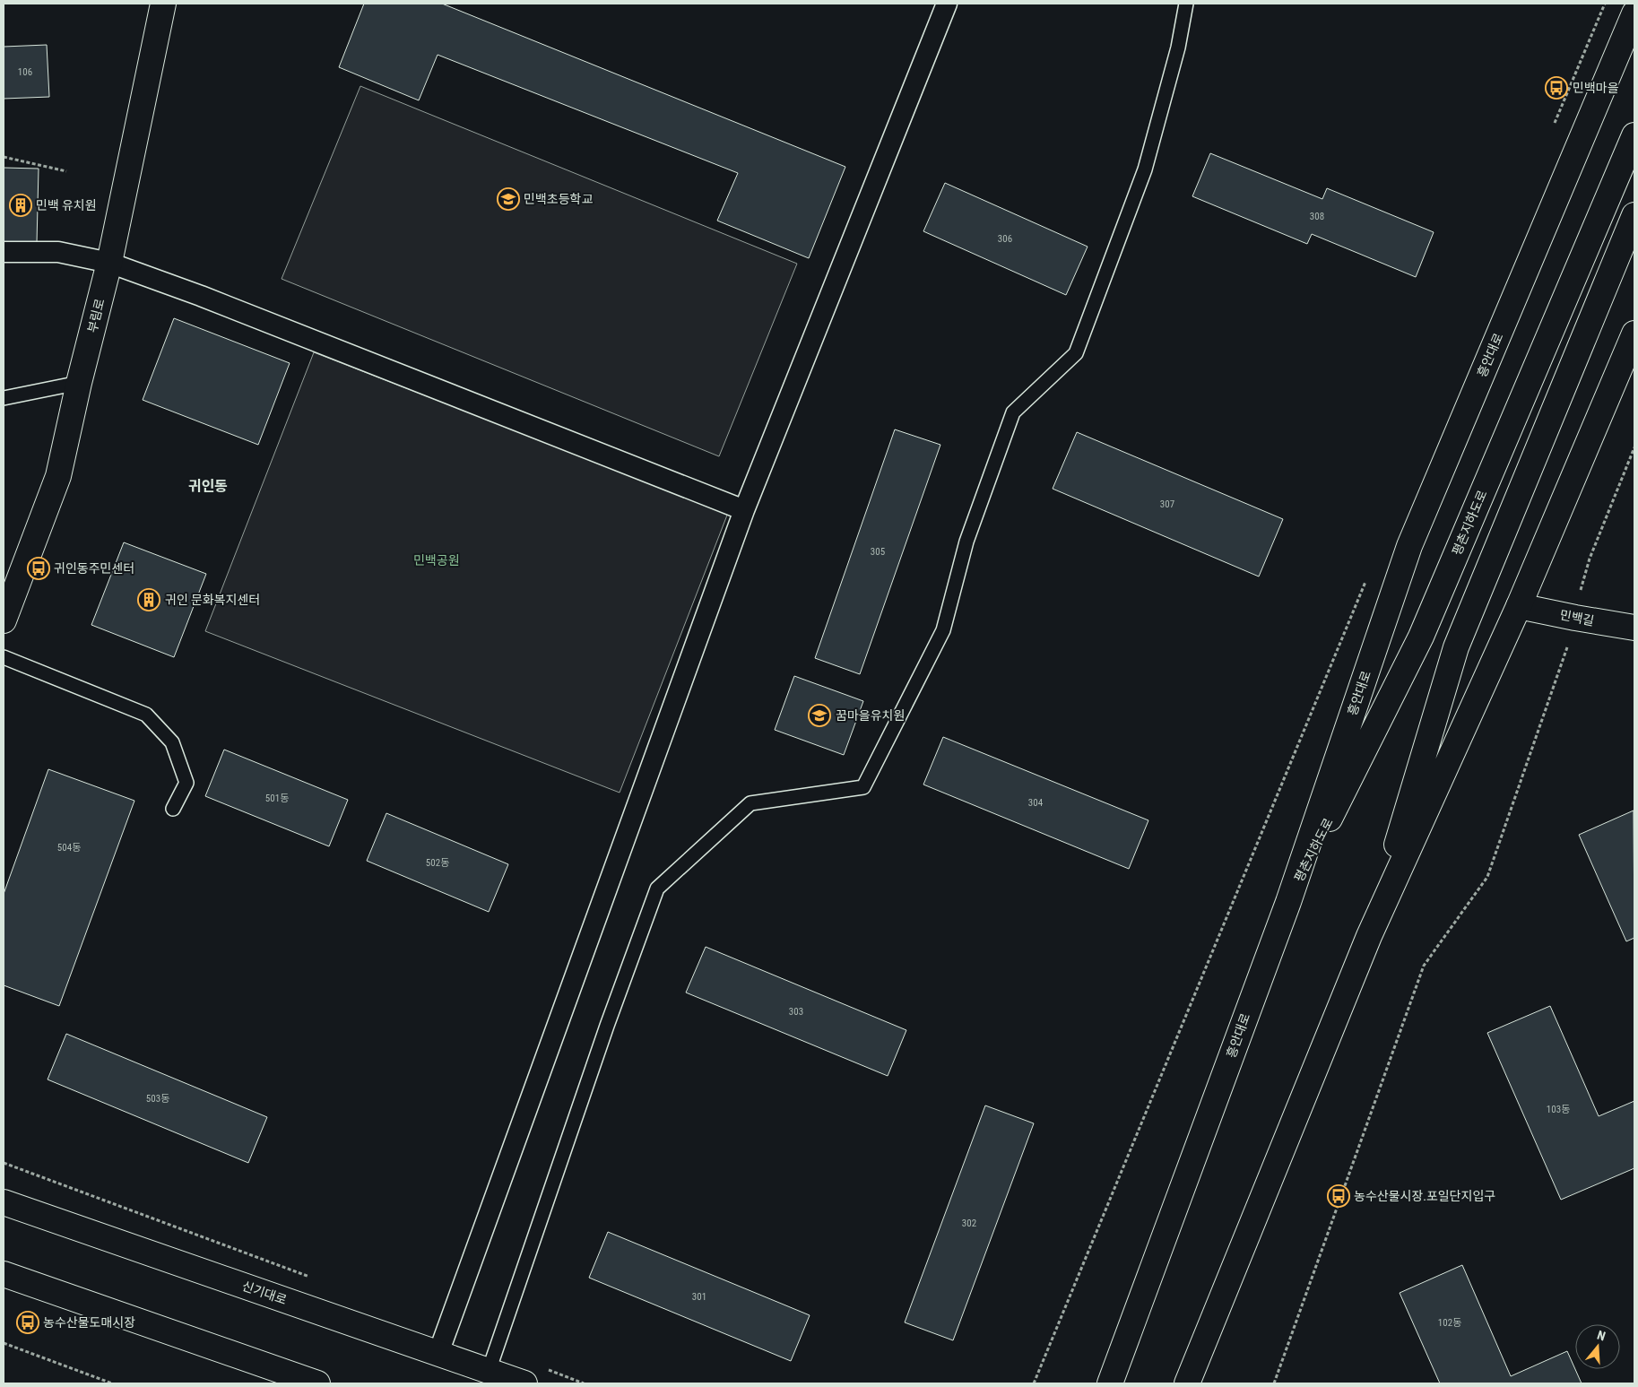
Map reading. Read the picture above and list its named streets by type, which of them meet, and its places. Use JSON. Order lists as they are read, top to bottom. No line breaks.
{"streets":{"main road":["부림로","흥안대로","평촌지하도로","민백길","신기대로"]},"crossings":[["흥안대로","평촌지하도로"]],"districts":["귀인동"],"parks":["민백공원"],"places":{"bus stop":["민백마을","귀인동주민센터","농수산물시장.포일단지입구","농수산물도매시장"],"school or university":["민백초등학교","꿈마을유치원"],"building":["민백 유치원","귀인 문화복지센터"]},"house_numbers":["106","308","306","307","305","501동","304","504동","502동","303","503동","103동","302","301","102동"],"north":"top"}
